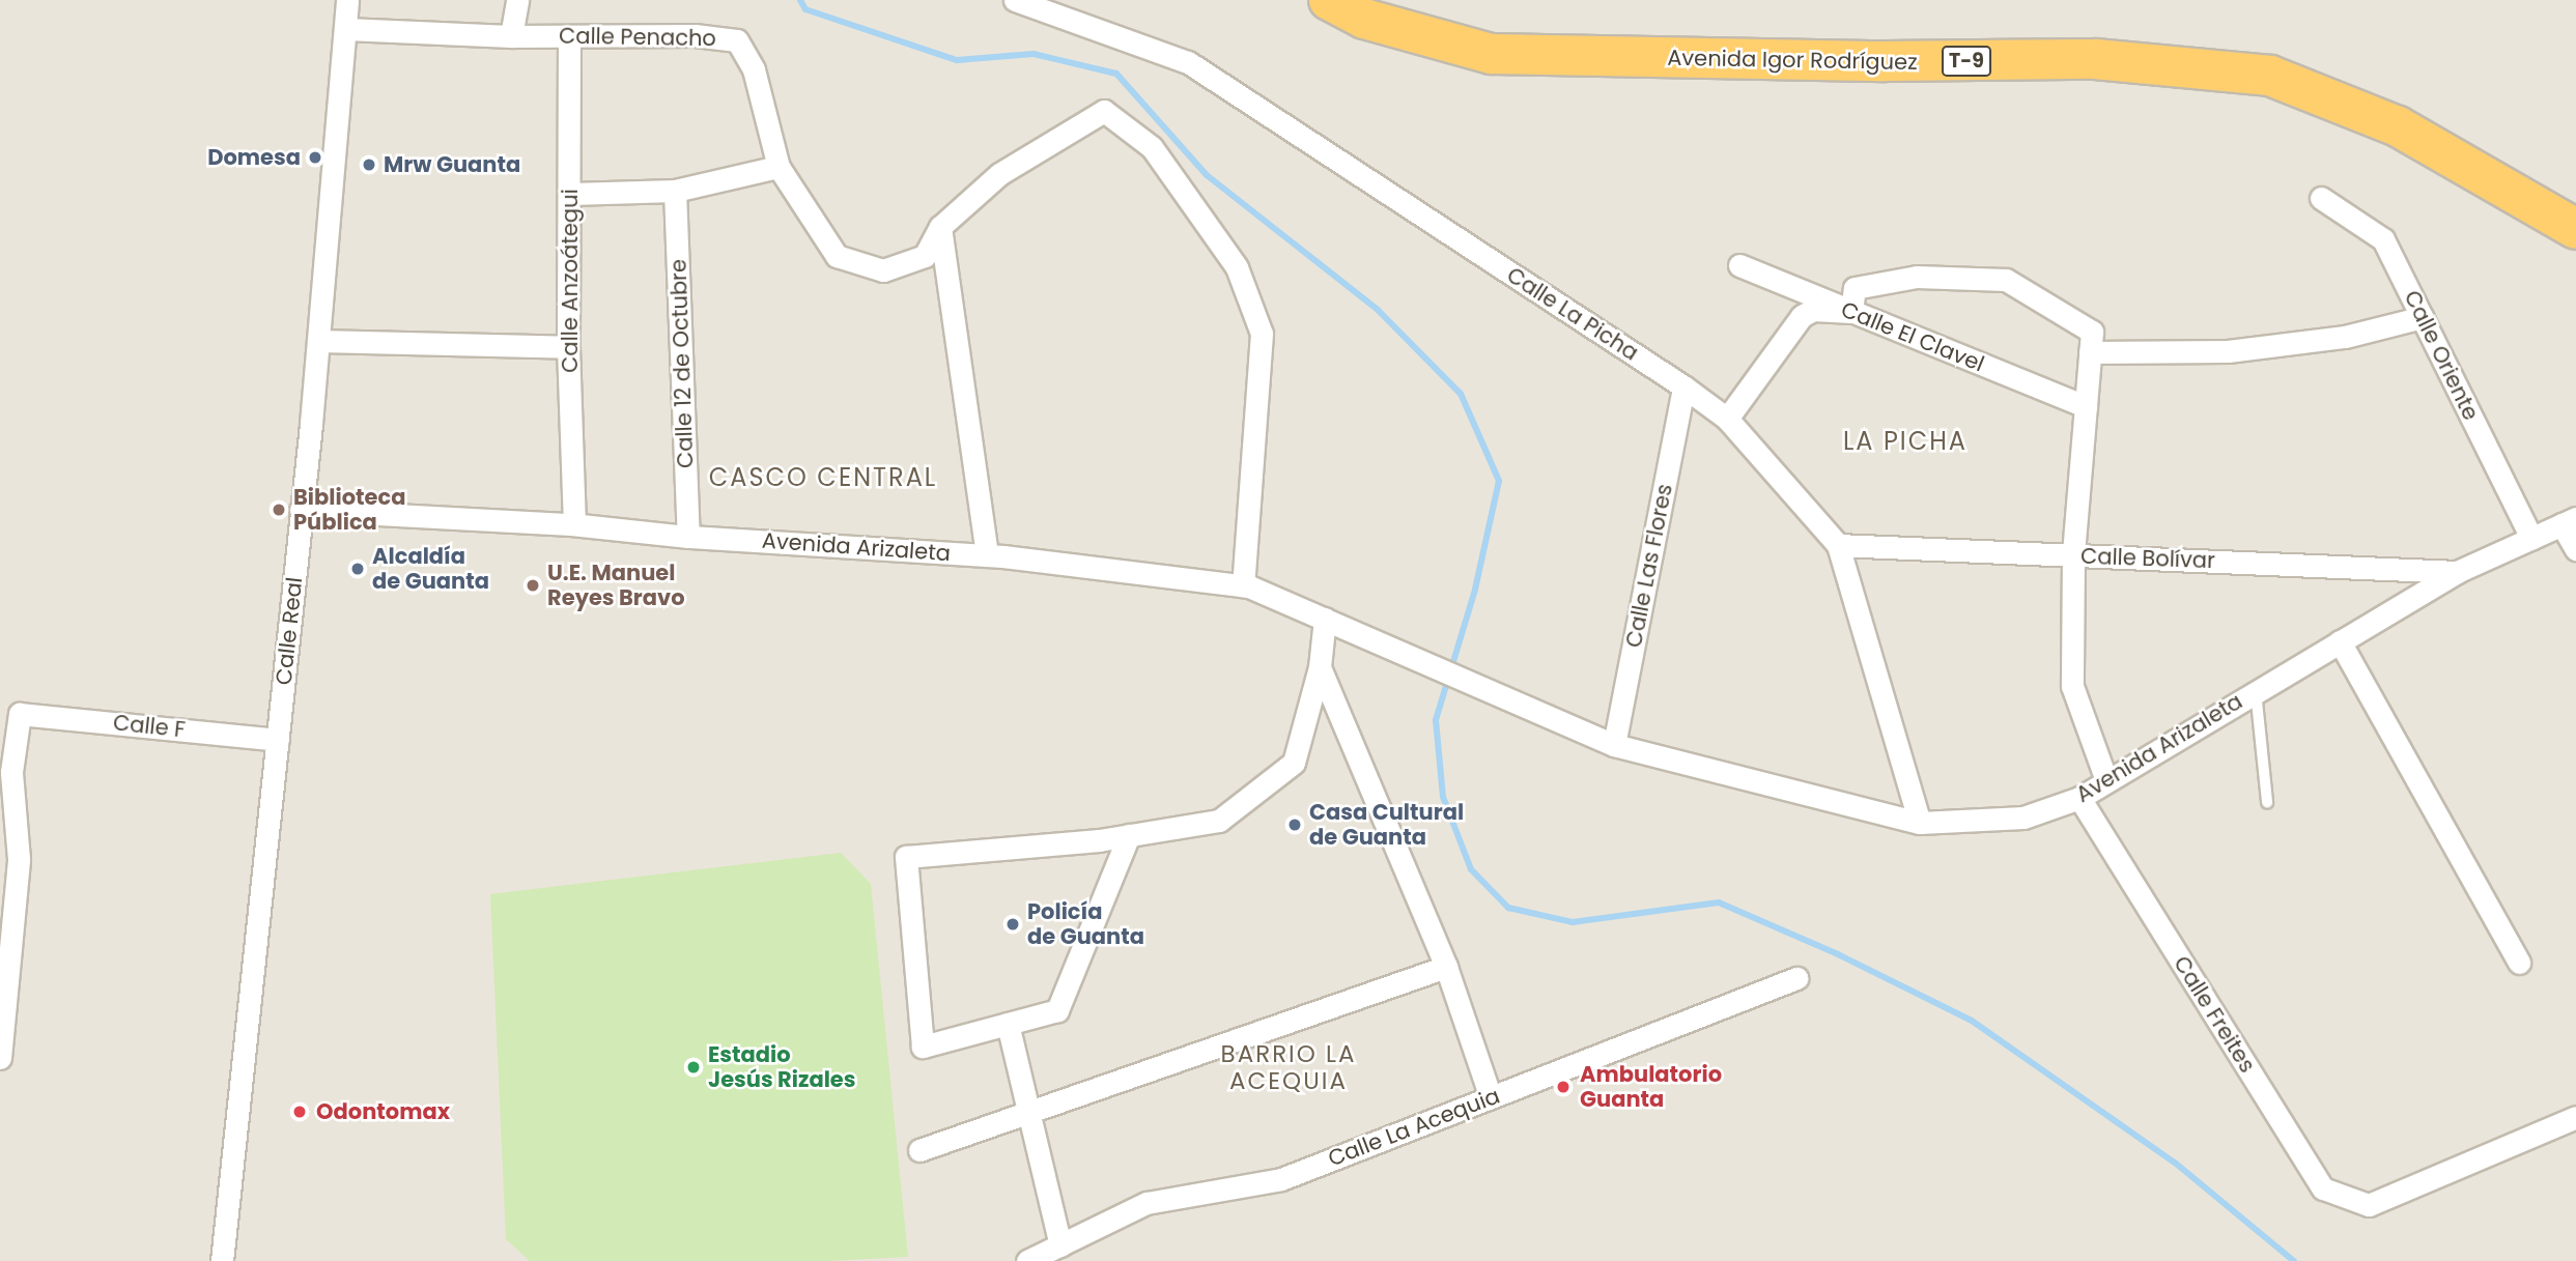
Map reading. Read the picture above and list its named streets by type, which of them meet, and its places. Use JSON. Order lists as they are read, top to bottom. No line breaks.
{"streets":{"highway":["Avenida Igor Rodríguez","T-9"],"street":["Calle Penacho","Calle Anzoátegui","Calle La Picha","Calle El Clavel","Calle Oriente","Calle 12 de Octubre","Avenida Arizaleta","Calle Bolívar","Calle Las Flores","Calle Real","Calle F","Calle Freites","Calle La Acequia"]},"crossings":[["Calle Penacho","Calle Anzoátegui"],["Calle Penacho","Avenida Arizaleta"],["Calle Penacho","Calle Real"],["Calle Anzoátegui","Avenida Arizaleta"],["Calle La Picha","Avenida Arizaleta"],["Calle La Picha","Calle Bolívar"],["Calle La Picha","Calle Las Flores"],["Calle Oriente","Avenida Arizaleta"],["Calle 12 de Octubre","Avenida Arizaleta"],["Avenida Arizaleta","Calle Bolívar"],["Avenida Arizaleta","Calle Las Flores"],["Avenida Arizaleta","Calle Real"],["Avenida Arizaleta","Calle Freites"],["Calle Real","Calle F"]],"districts":["LA PICHA","CASCO CENTRAL","BARRIO LA ACEQUIA"],"places":["Domesa","Mrw Guanta","Biblioteca Pública","Alcaldía de Guanta","U.E. Manuel Reyes Bravo","Casa Cultural de Guanta","Policía de Guanta","Estadio Jesús Rizales","Ambulatorio Guanta","Odontomax"]}
